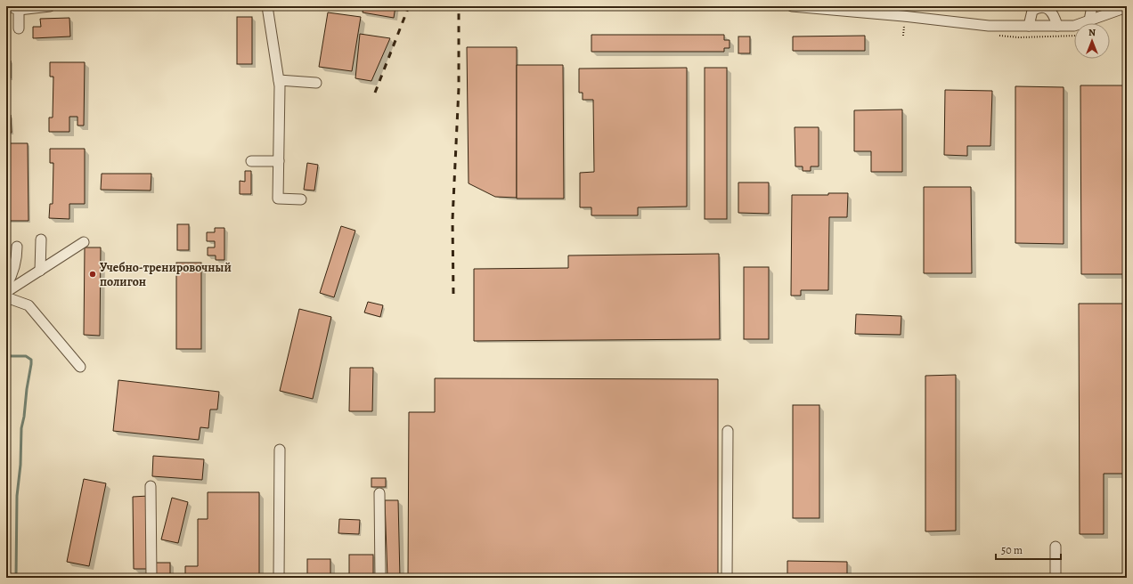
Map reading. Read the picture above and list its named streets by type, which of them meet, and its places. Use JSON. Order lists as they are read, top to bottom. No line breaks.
{"places":["Учебно-тренировочный полигон"],"scale_bar":"50 m","north":"top"}
